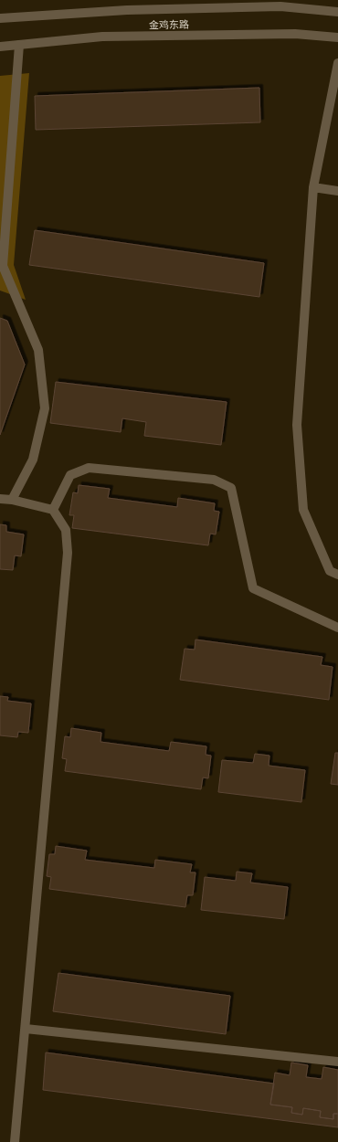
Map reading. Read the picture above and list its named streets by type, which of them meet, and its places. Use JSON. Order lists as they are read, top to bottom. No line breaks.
{"streets":{"street":["金鸡东路"]}}
